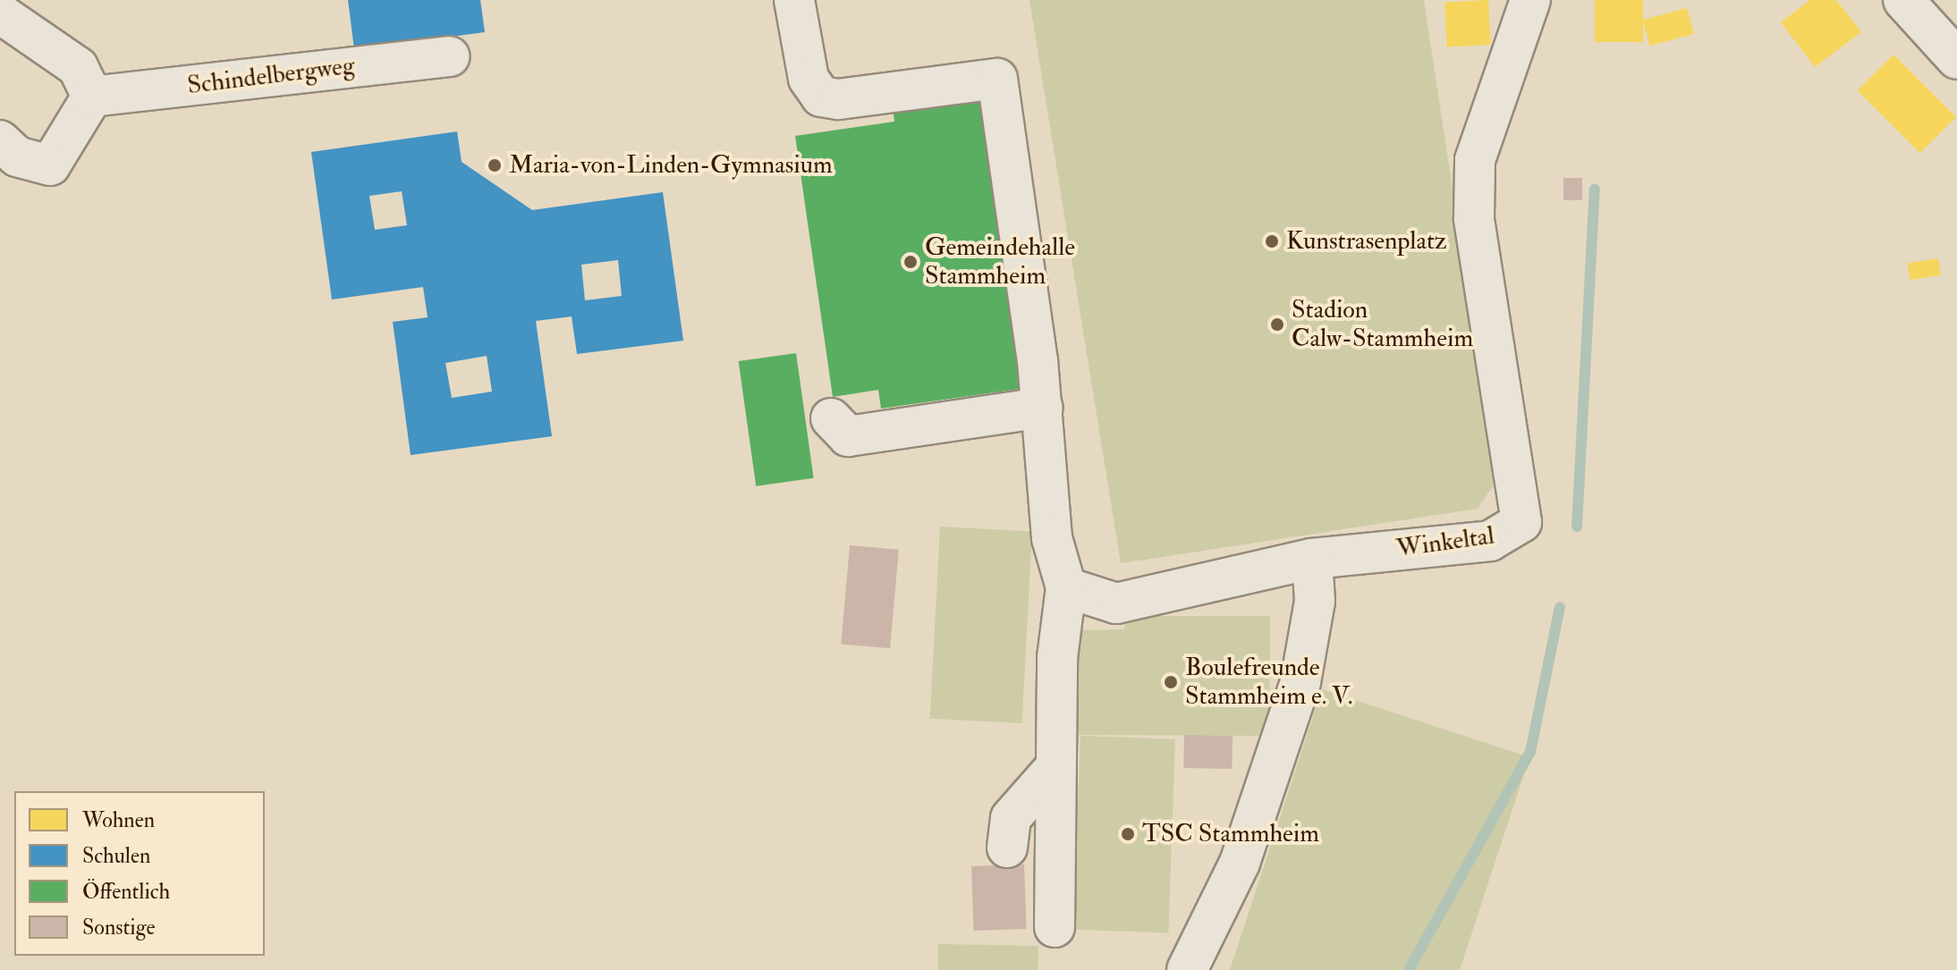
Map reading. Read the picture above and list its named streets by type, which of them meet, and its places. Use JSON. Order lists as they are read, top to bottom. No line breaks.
{"streets":{"street":["Schindelbergweg","Winkeltal"]},"places":["Maria-von-Linden-Gymnasium","Kunstrasenplatz","Gemeindehalle Stammheim","Stadion Calw-Stammheim","Boulefreunde Stammheim e. V.","TSC Stammheim"],"legend":["Wohnen","Schulen","Öffentlich","Sonstige"]}
